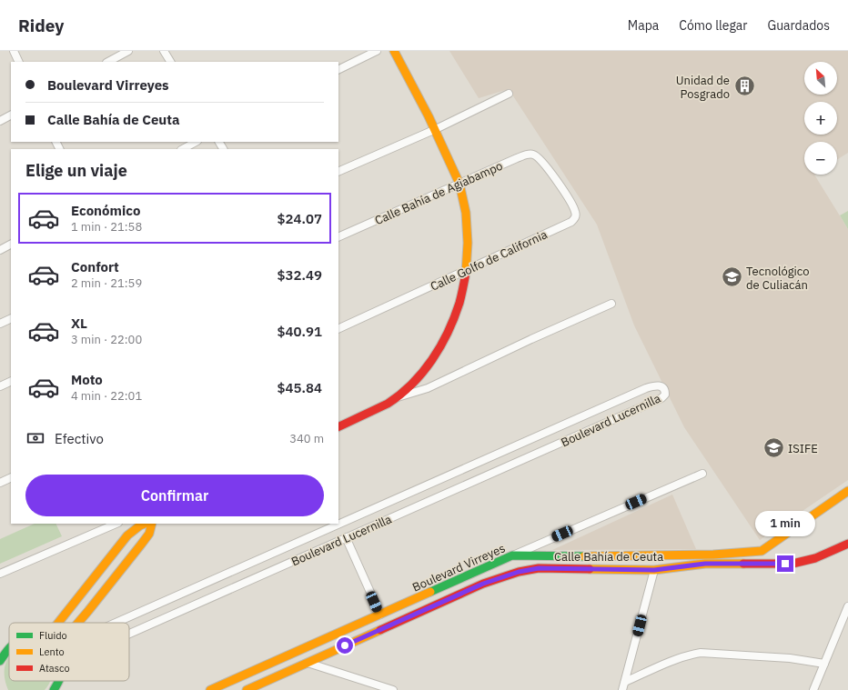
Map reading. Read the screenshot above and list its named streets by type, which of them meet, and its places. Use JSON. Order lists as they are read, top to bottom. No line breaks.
{"streets":{"street":["Calle Bahía de Agiabampo","Calle Golfo de California","Boulevard Lucernilla","Calle Bahía de Ceuta","Boulevard Virreyes"]},"crossings":[["Calle Bahía de Agiabampo","Calle Golfo de California"]],"places":{"building":["Unidad de Posgrado"],"school or university":["Tecnológico de Culiacán","ISIFE"]},"legend":["Fluido","Lento","Atasco"],"north":"top left","page":{"header":"Ridey","nav":["Mapa","Cómo llegar","Guardados"],"map_buttons":["+","−"],"banner":["Boulevard Virreyes","Calle Bahía de Ceuta"],"heading":"Elige un viaje","list":[{"name":"Económico","note":"1 min · 21:58","value":"$24.07"},{"name":"Confort","note":"2 min · 21:59","value":"$32.49"},{"name":"XL","note":"3 min · 22:00","value":"$40.91"},{"name":"Moto","note":"4 min · 22:01","value":"$45.84"}],"pay":["Efectivo","340 m"],"buttons":"Confirmar","bubble":"1 min"}}
